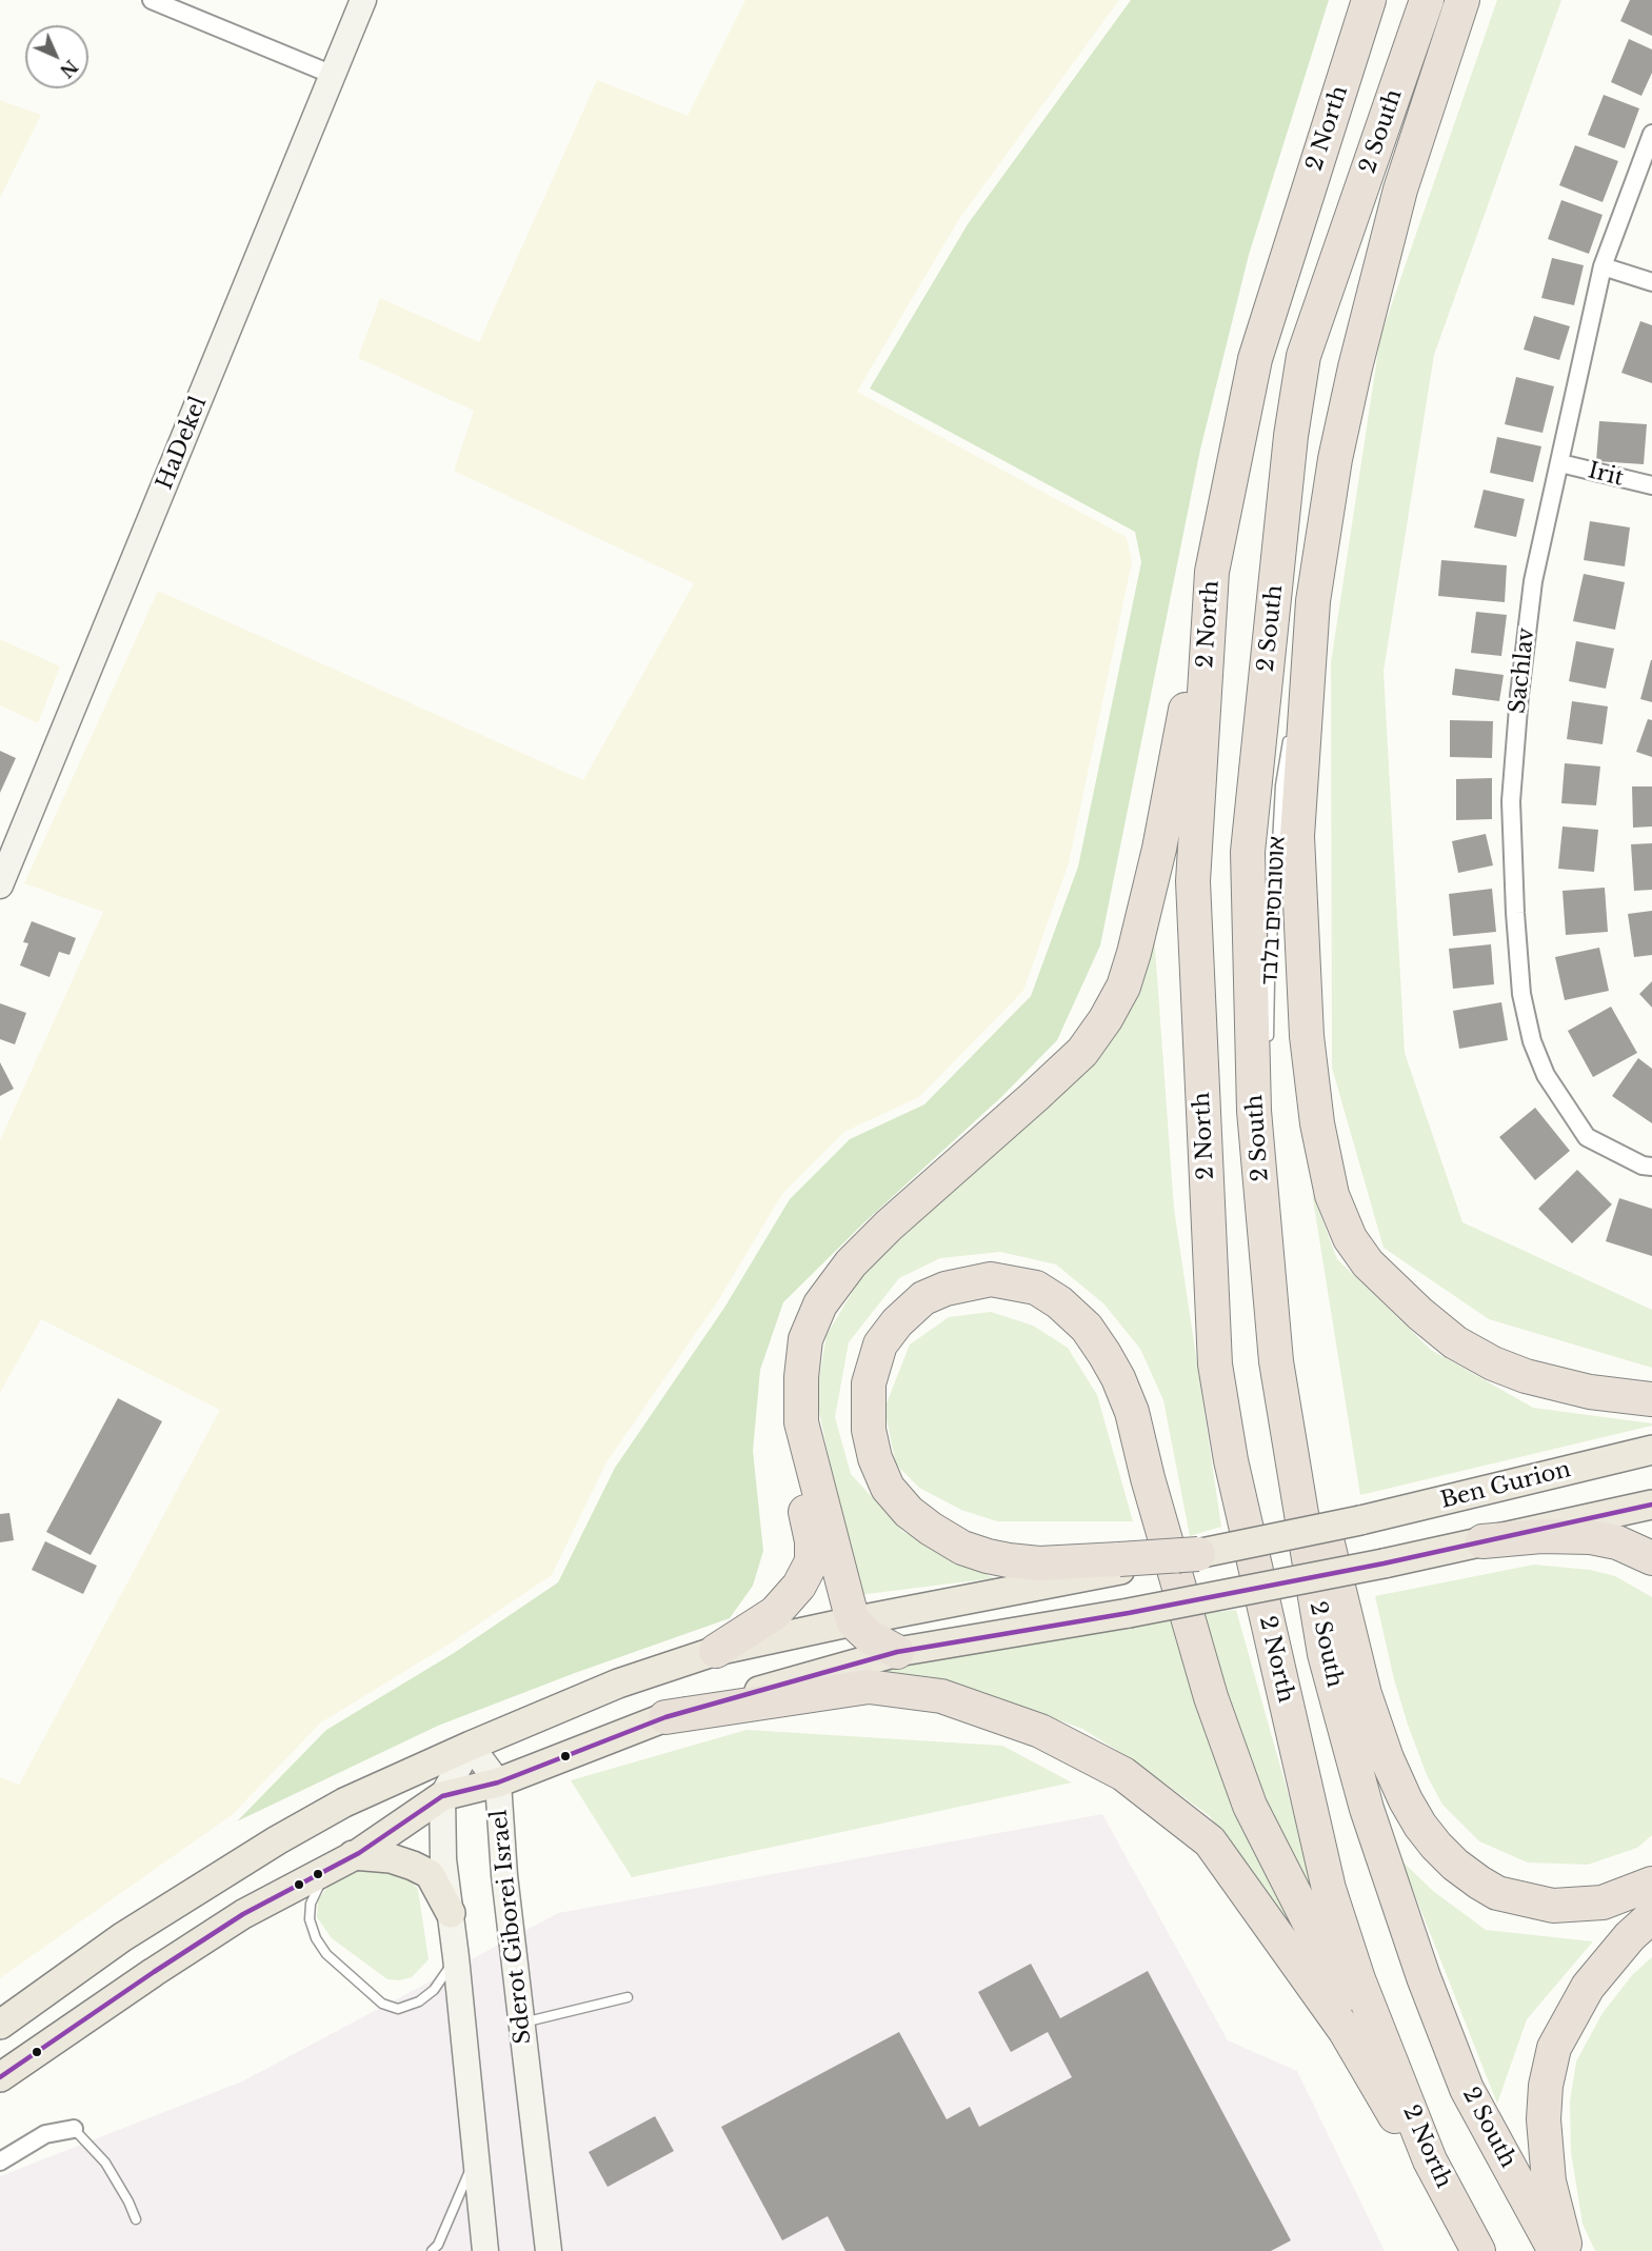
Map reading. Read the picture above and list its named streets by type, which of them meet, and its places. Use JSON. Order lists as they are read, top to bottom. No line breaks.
{"streets":{"highway":["2 North","2 South"],"main road":["Ben Gurion"],"street":["HaDekel","Irit","Sachlav","Sderot Giborei Israel"],"lane":["אוטובוסים בלבד"]},"crossings":[["Irit","Sachlav"]],"north":"bottom right"}
